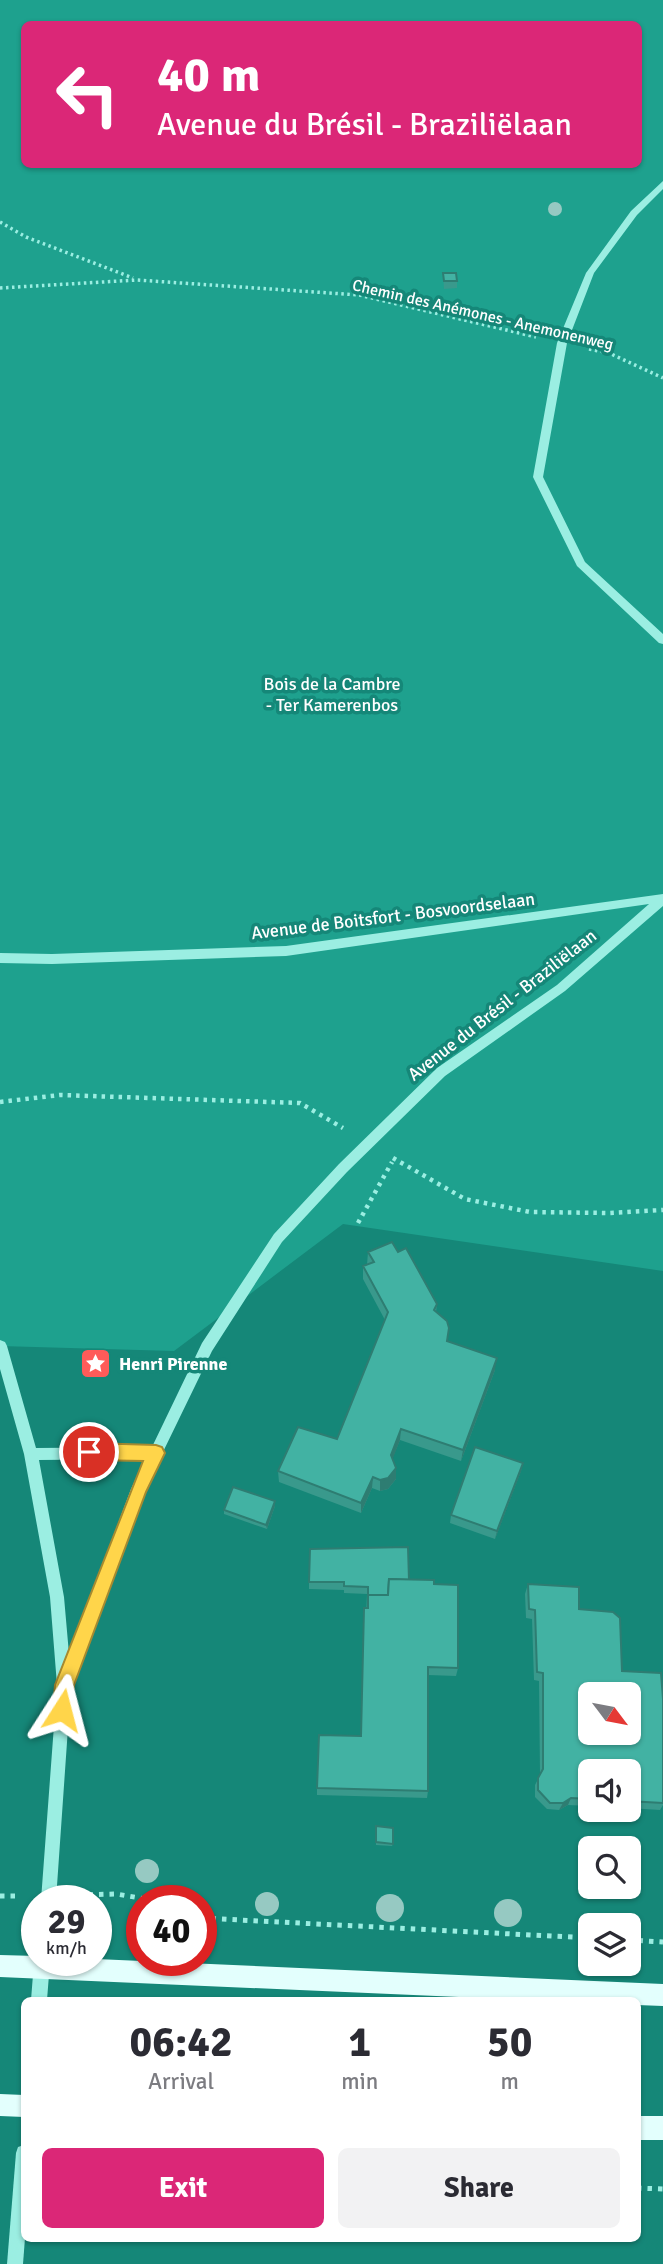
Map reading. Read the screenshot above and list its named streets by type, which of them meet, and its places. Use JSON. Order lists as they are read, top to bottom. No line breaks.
{"streets":{"street":["Avenue de Boitsfort - Bosvoordselaan","Avenue du Brésil - Braziliëlaan"],"path":["Chemin des Anémones - Anemonenweg"]},"crossings":[["Avenue de Boitsfort - Bosvoordselaan","Avenue du Brésil - Braziliëlaan"]],"parks":["Bois de la Cambre - Ter Kamerenbos"],"places":{"place":["Henri Pirenne"]},"north":"bottom right","page":{"turn":["40 m","Avenue du Brésil - Braziliëlaan"],"speed":"29 km/h","limit":"40","eta":["06:42","Arrival","1","min","50","m"],"buttons":["Exit","Share"]}}
